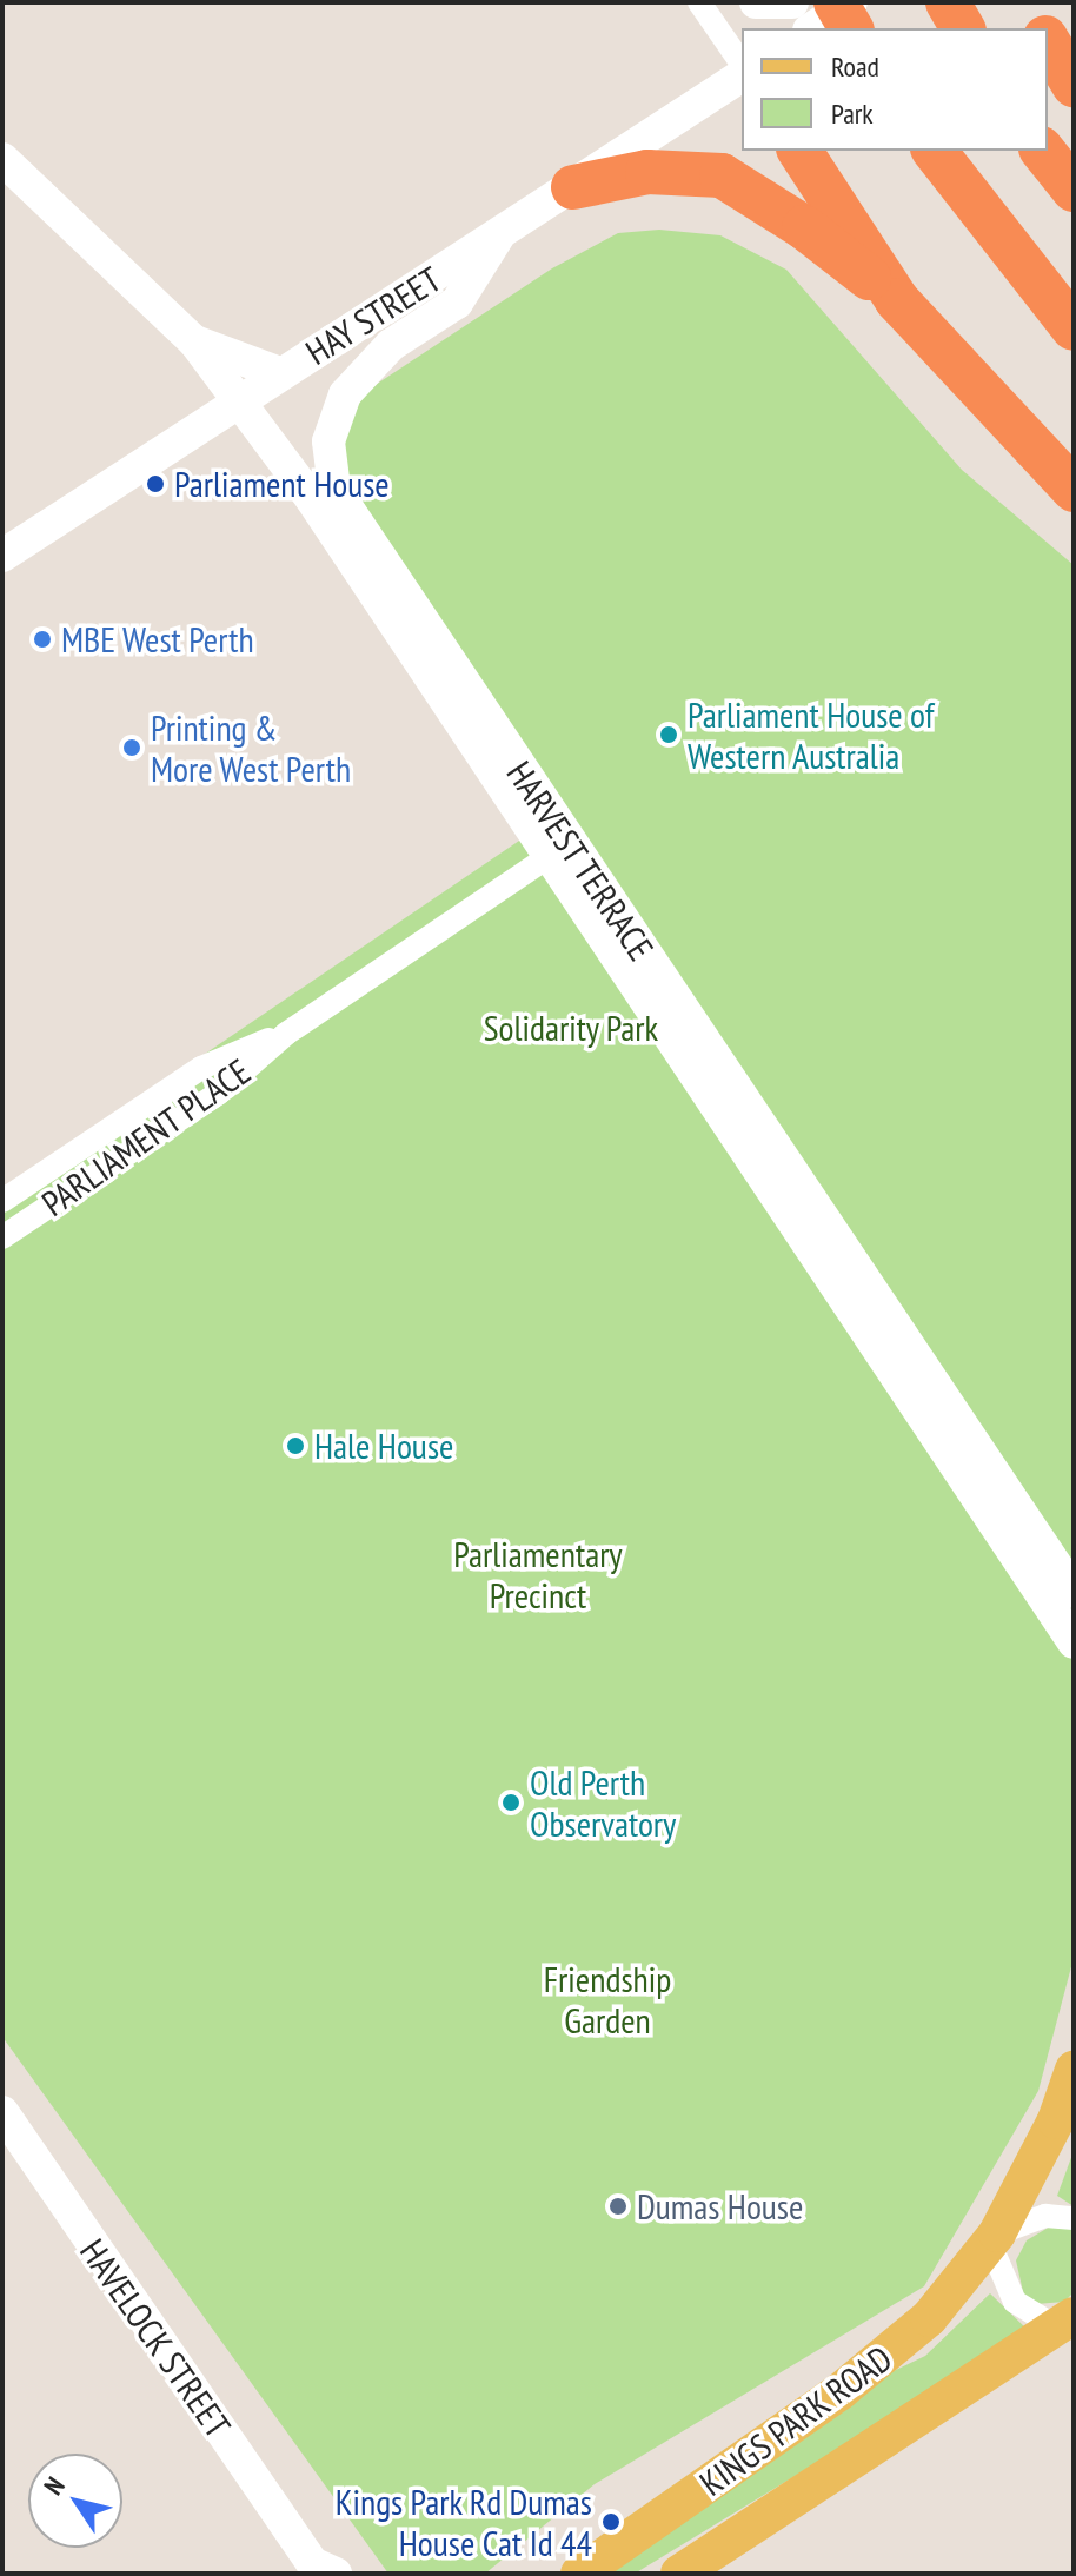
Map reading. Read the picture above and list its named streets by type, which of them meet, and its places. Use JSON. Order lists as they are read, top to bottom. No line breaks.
{"streets":{"main road":["KINGS PARK ROAD"],"street":["HAY STREET","HARVEST TERRACE","PARLIAMENT PLACE","HAVELOCK STREET"]},"crossings":[["HAY STREET","HARVEST TERRACE"],["HARVEST TERRACE","PARLIAMENT PLACE"]],"parks":["Solidarity Park","Parliamentary Precinct","Friendship Garden"],"places":["Parliament House","MBE West Perth","Parliament House of Western Australia","Printing & More West Perth","Hale House","Old Perth Observatory","Dumas House","Kings Park Rd Dumas House Cat Id 44"],"legend":["Road","Park"],"north":"top left"}
